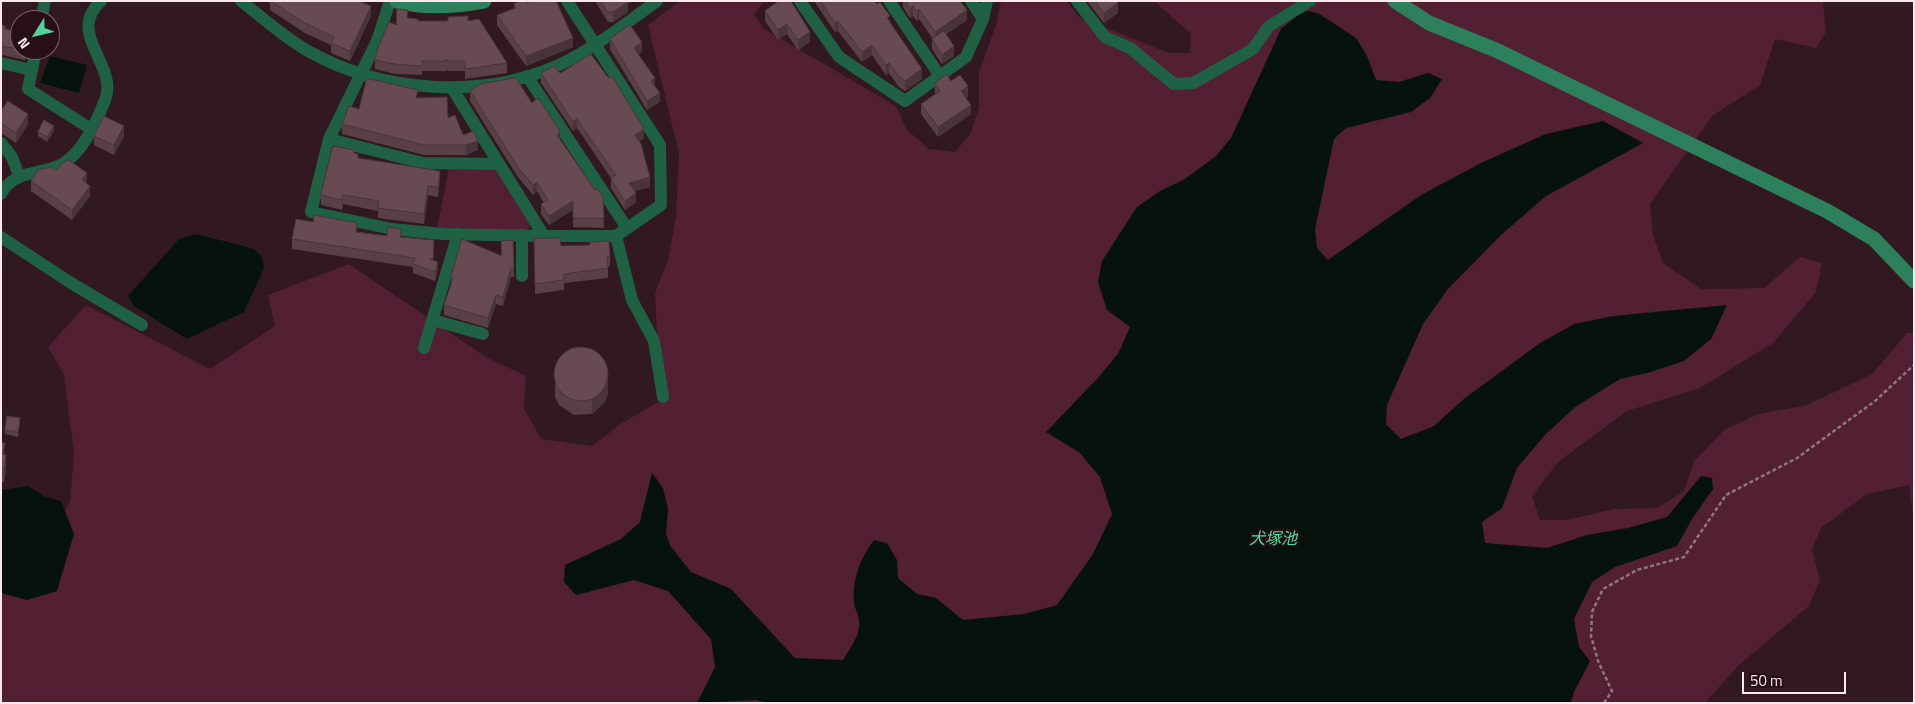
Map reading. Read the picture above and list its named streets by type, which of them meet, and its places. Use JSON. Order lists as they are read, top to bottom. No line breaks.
{"water":["犬塚池"],"scale_bar":"50 m","north":"bottom left"}
